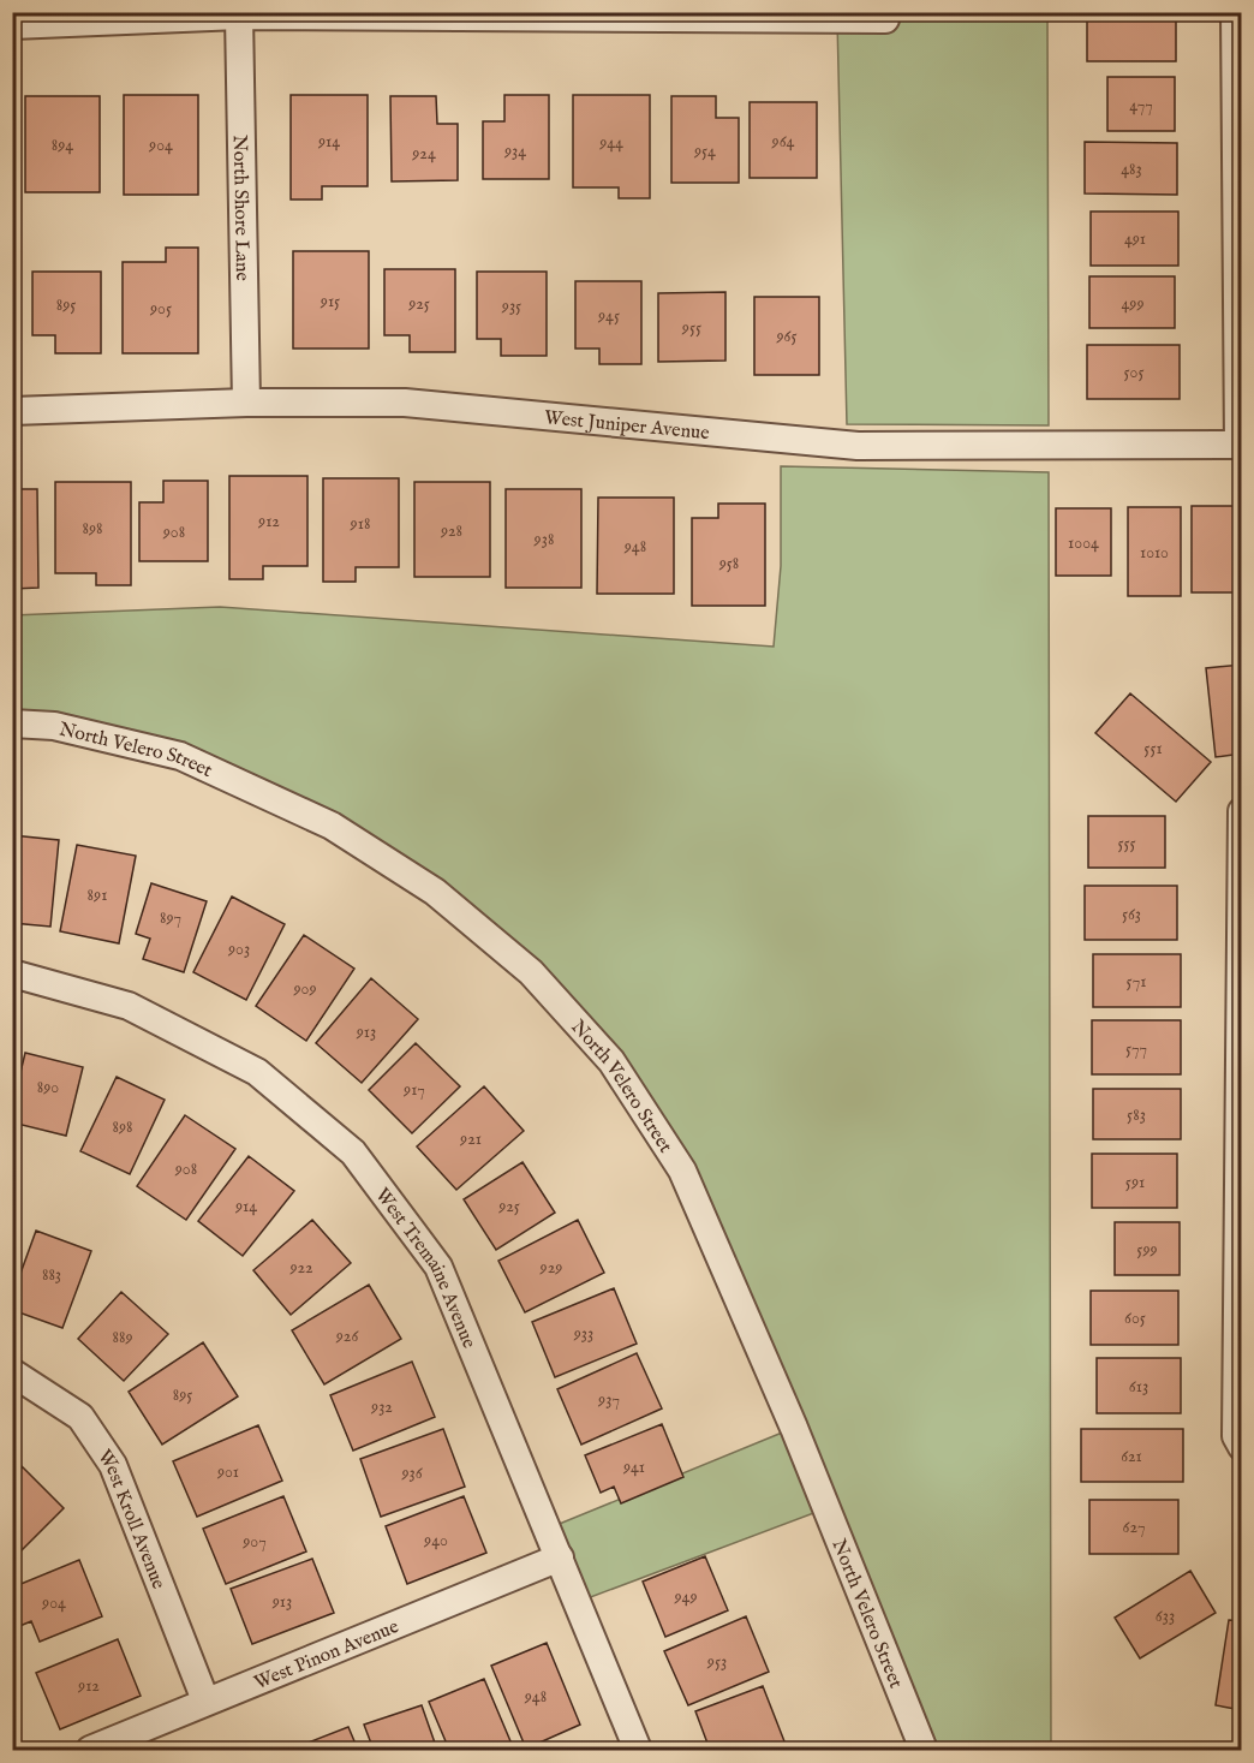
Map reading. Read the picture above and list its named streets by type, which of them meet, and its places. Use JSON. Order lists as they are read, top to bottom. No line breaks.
{"streets":{"street":["North Shore Lane","West Juniper Avenue","North Velero Street","West Tremaine Avenue","West Kroll Avenue","West Pinon Avenue"]},"crossings":[["North Shore Lane","West Juniper Avenue"],["West Tremaine Avenue","West Pinon Avenue"],["West Kroll Avenue","West Pinon Avenue"]],"house_numbers":["477","914","964","944","894","904","934","954","924","483","491","915","925","499","895","935","905","945","955","965","505","912","918","898","928","908","938","1004","948","1010","958","551","555","891","563","897","903","571","909","913","577","890","917","583","898","921","908","591","914","925","599","922","929","883","605","933","926","889","613","895","937","932","621","941","901","936","627","940","907","949","913","904","633","953","912","948"]}
